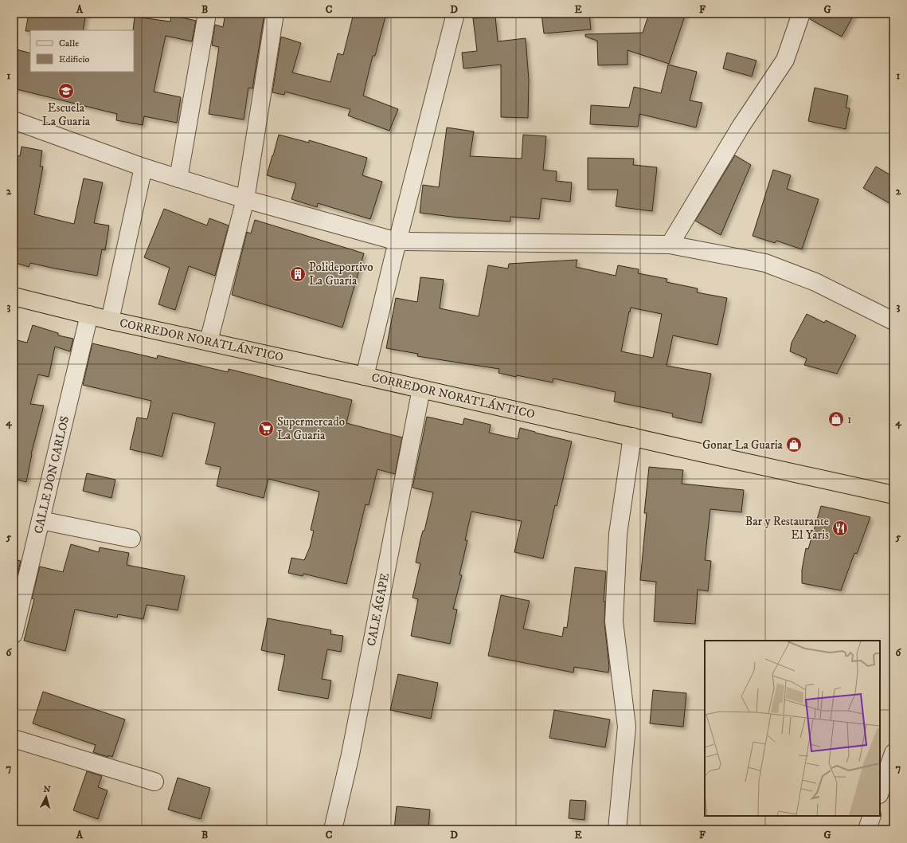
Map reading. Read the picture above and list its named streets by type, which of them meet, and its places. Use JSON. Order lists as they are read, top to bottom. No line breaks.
{"streets":{"highway":["CORREDOR NORATLÁNTICO"],"street":["CALLE DON CARLOS","CALE ÁGAPE"]},"crossings":[["CORREDOR NORATLÁNTICO","CALLE DON CARLOS"],["CORREDOR NORATLÁNTICO","CALE ÁGAPE"]],"places":{"school or university":["Escuela La Guaria"],"building":["Polideportivo La Guaria"],"shop":["1","Gonar La Guaria"],"supermarket":["Supermercado La Guaria"],"restaurant":["Bar y Restaurante El Yaris"]},"legend":["Calle","Edificio"],"north":"top","grid":{"columns":["A","B","C","D","E","F","G"],"rows":["1","2","3","4","5","6","7"]}}
